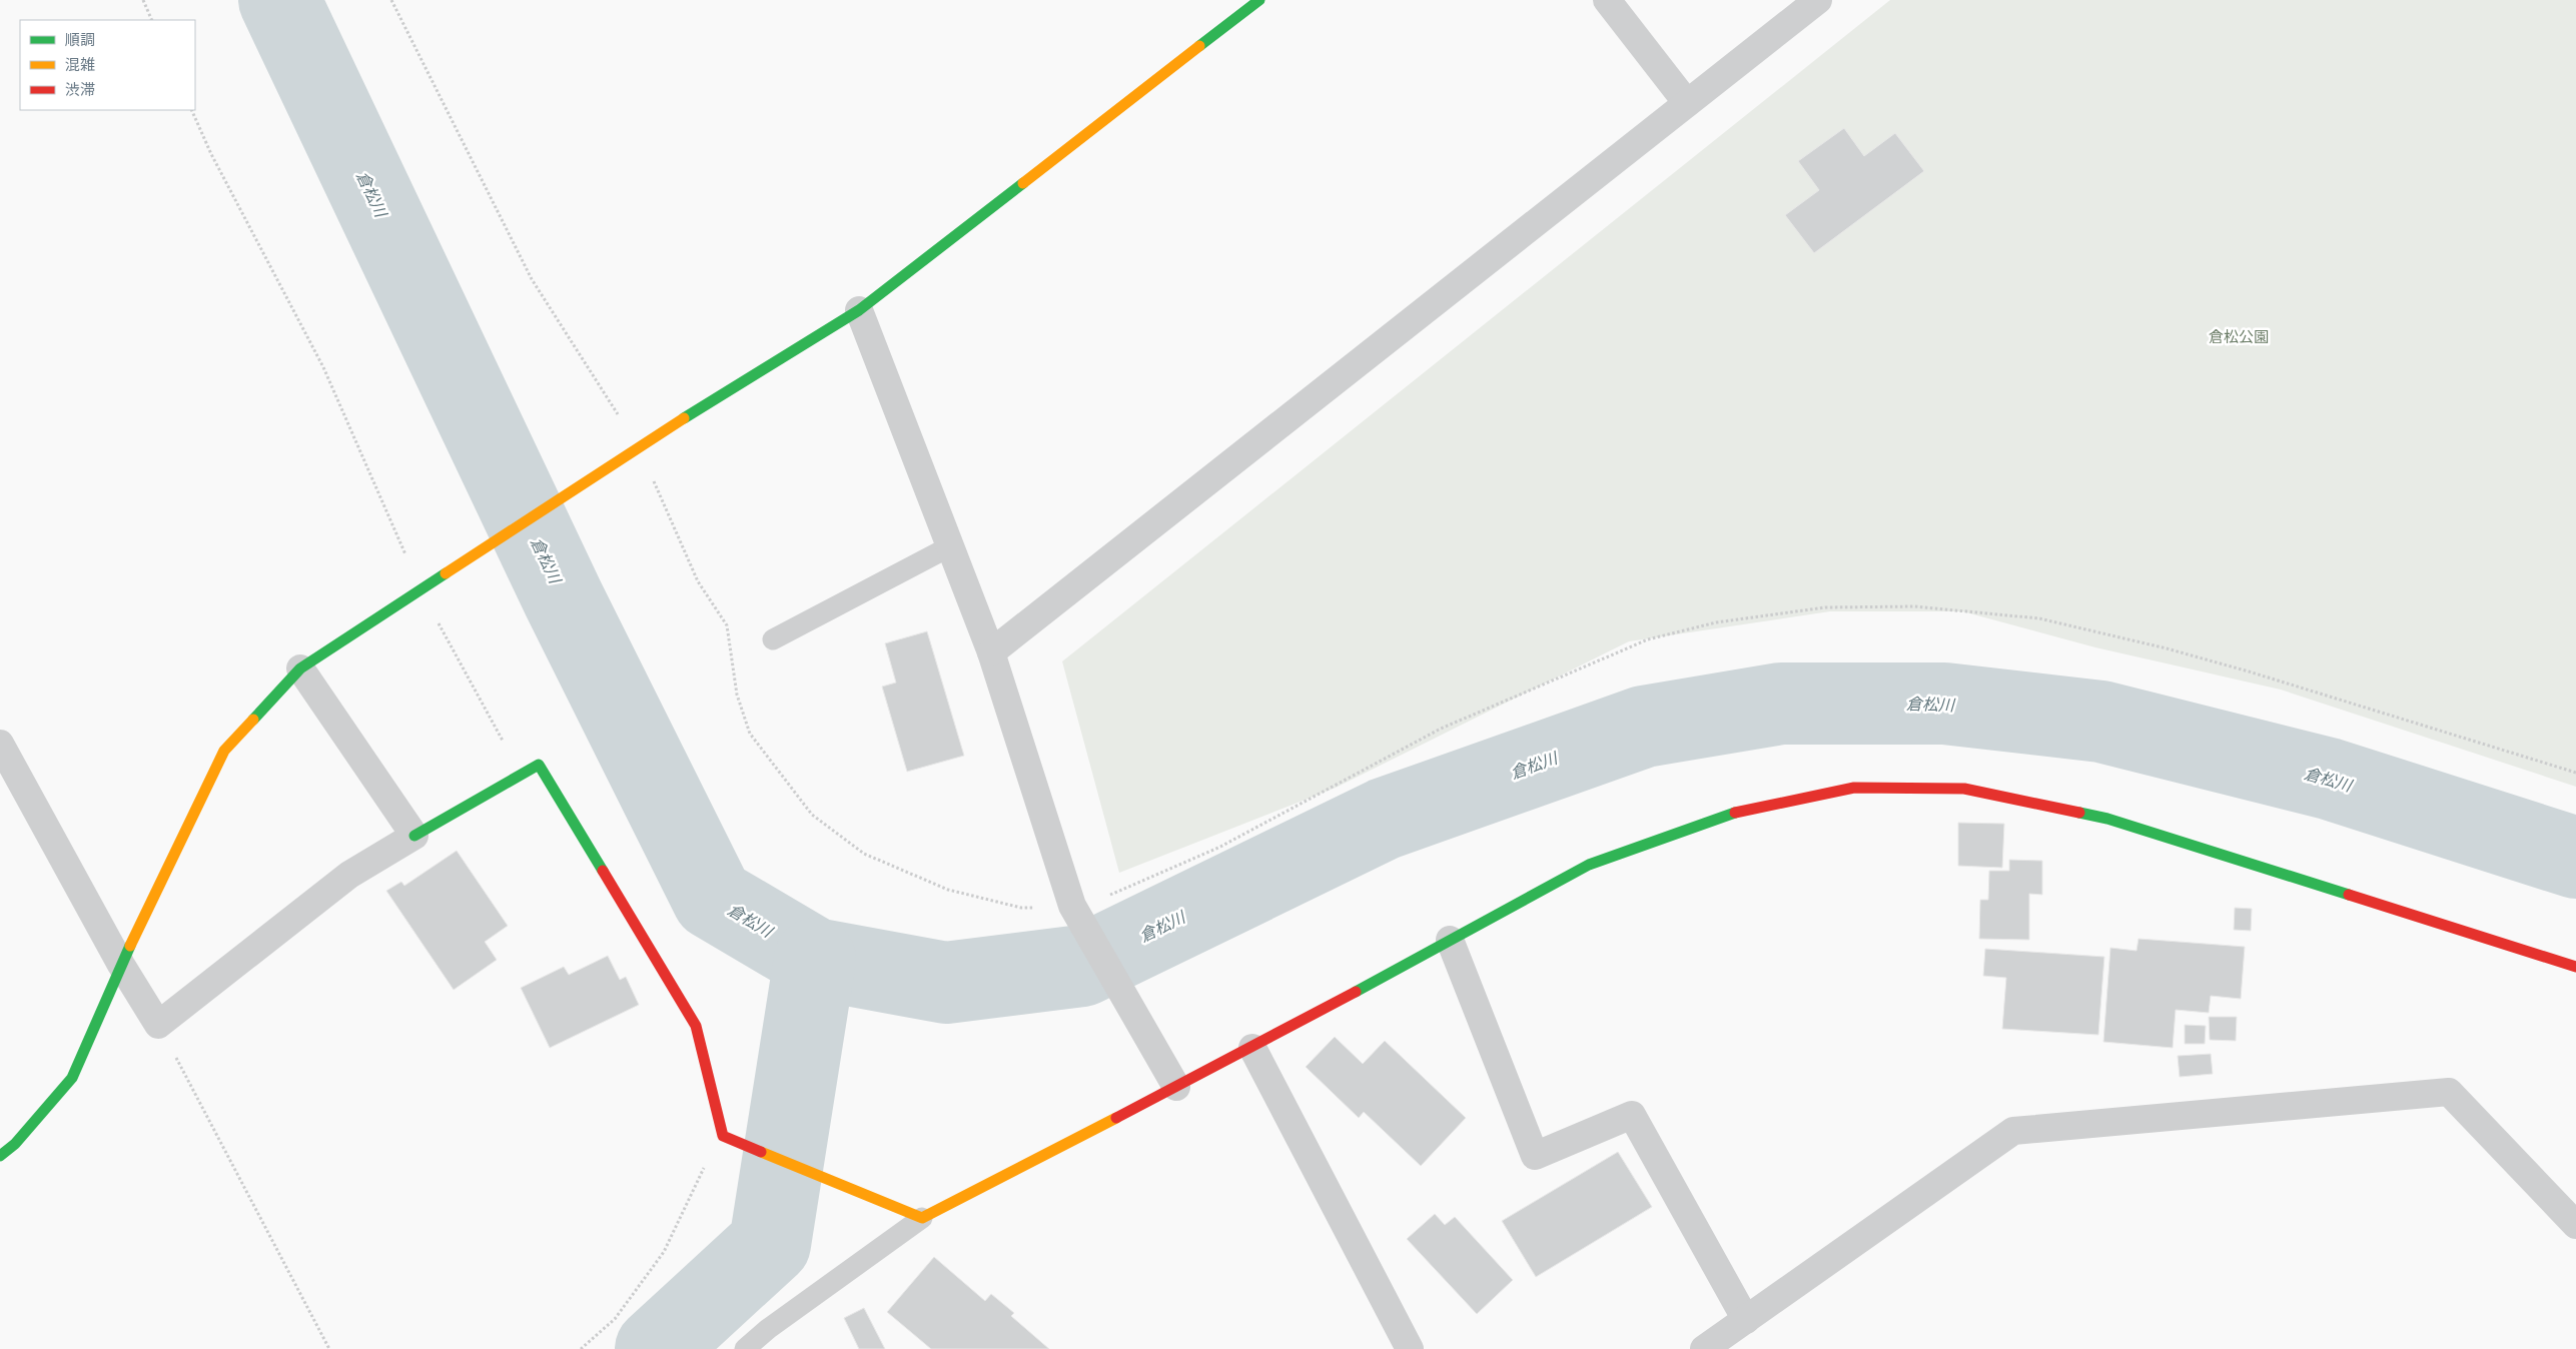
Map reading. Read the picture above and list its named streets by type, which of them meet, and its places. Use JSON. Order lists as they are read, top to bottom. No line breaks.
{"water":["倉松川"],"parks":["倉松公園"],"legend":["順調","混雑","渋滞"]}
